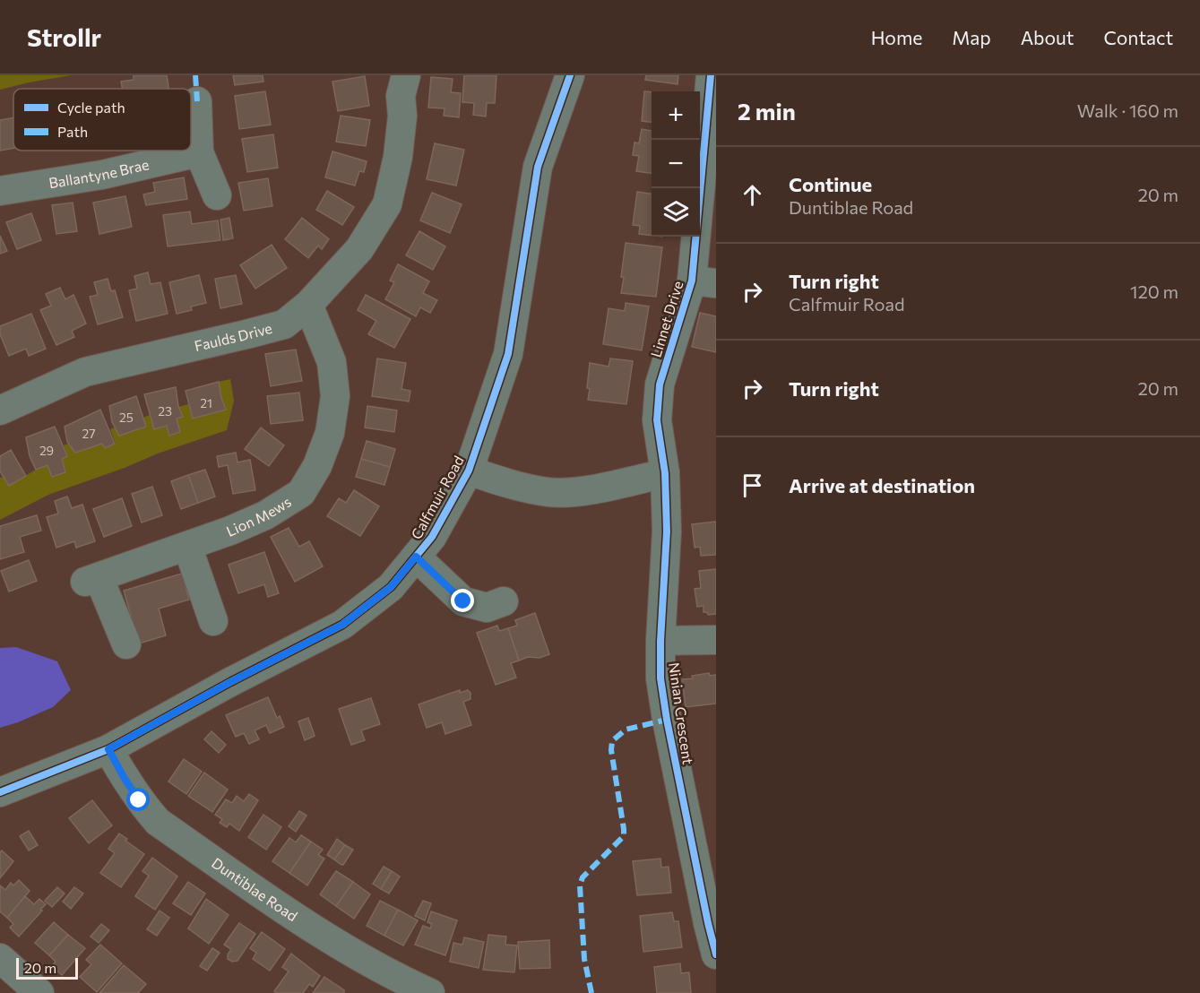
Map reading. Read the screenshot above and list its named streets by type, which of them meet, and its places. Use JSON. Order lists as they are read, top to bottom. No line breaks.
{"streets":{"street":["Ballantyne Brae","Linnet Drive","Faulds Drive","Calfmuir Road","Lion Mews","Ninian Crescent","Duntiblae Road"]},"crossings":[["Linnet Drive","Ninian Crescent"],["Faulds Drive","Lion Mews"],["Calfmuir Road","Duntiblae Road"]],"house_numbers":["21","23","25","27","29"],"legend":["Cycle path","Path"],"scale_bar":"20 m","page":{"header":"Strollr","nav":["Home","Map","About","Contact"],"heading":["2 min","Walk · 160 m"],"map_buttons":["+","−"],"list":[["Continue","Duntiblae Road","20 m"],["Turn right","Calfmuir Road","120 m"],["Turn right","20 m"],"Arrive at destination"],"scale":"20 m"}}
